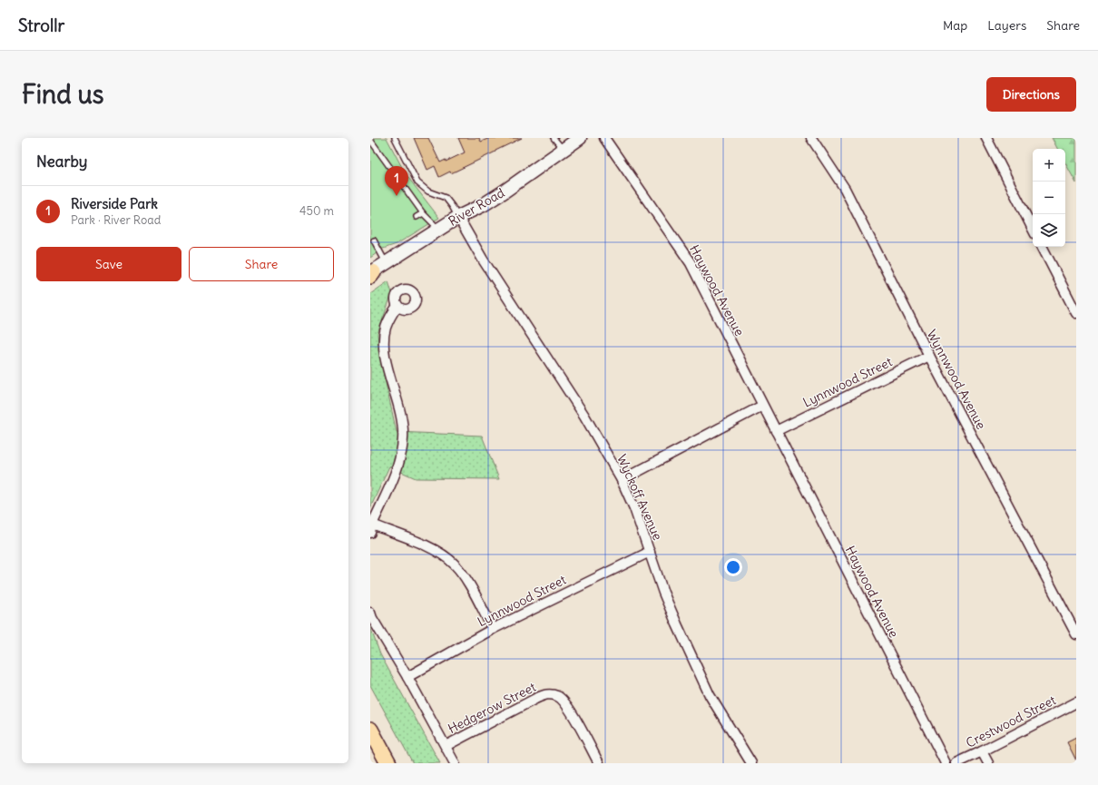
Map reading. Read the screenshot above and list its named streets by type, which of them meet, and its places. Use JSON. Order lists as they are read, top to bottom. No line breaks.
{"streets":{"street":["River Road","Haywood Avenue","Wynnwood Avenue","Lynnwood Street","Wyckoff Avenue","Hedgerow Street","Crestwood Street"]},"crossings":[["River Road","Wyckoff Avenue"],["Haywood Avenue","Lynnwood Street"],["Wynnwood Avenue","Lynnwood Street"],["Lynnwood Street","Wyckoff Avenue"]],"page":{"header":"Strollr","nav":["Map","Layers","Share"],"buttons":["Directions",["Save","Share"]],"title":"Find us","heading":"Nearby","map_buttons":["+","−"],"pins":"1","list":[{"mark":"1","name":"Riverside Park","note":"Park · River Road","value":"450 m"}]}}
